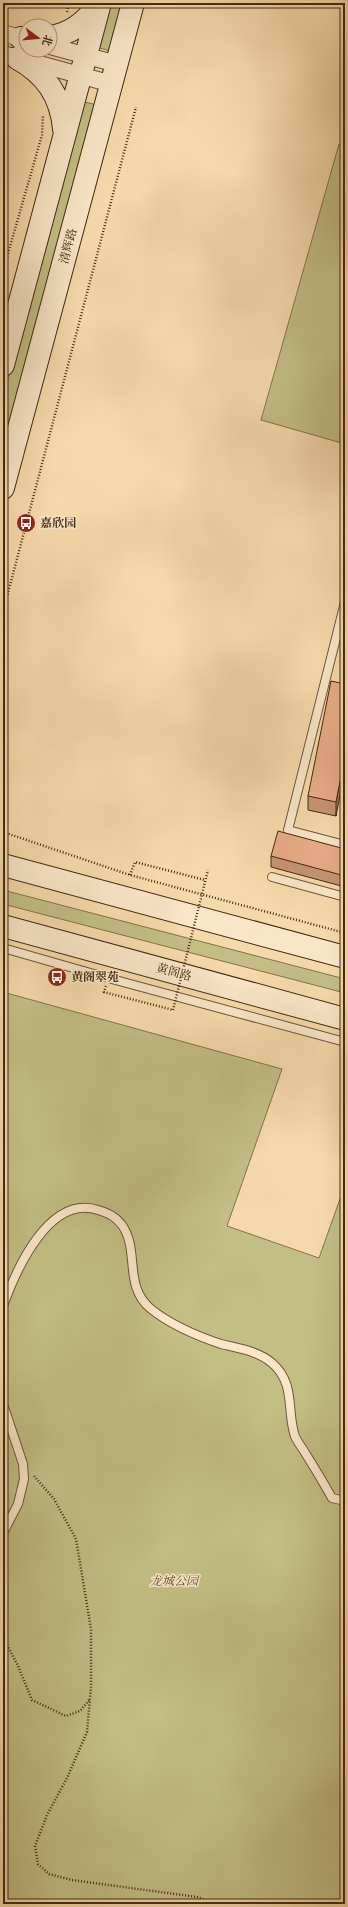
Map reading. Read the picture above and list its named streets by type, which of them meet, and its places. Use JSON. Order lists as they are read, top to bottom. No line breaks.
{"streets":{"street":["清辉路","黄阁路"]},"parks":["龙城公园"],"places":{"bus stop":["嘉欣园","黄阁翠苑"]},"north":"right"}
